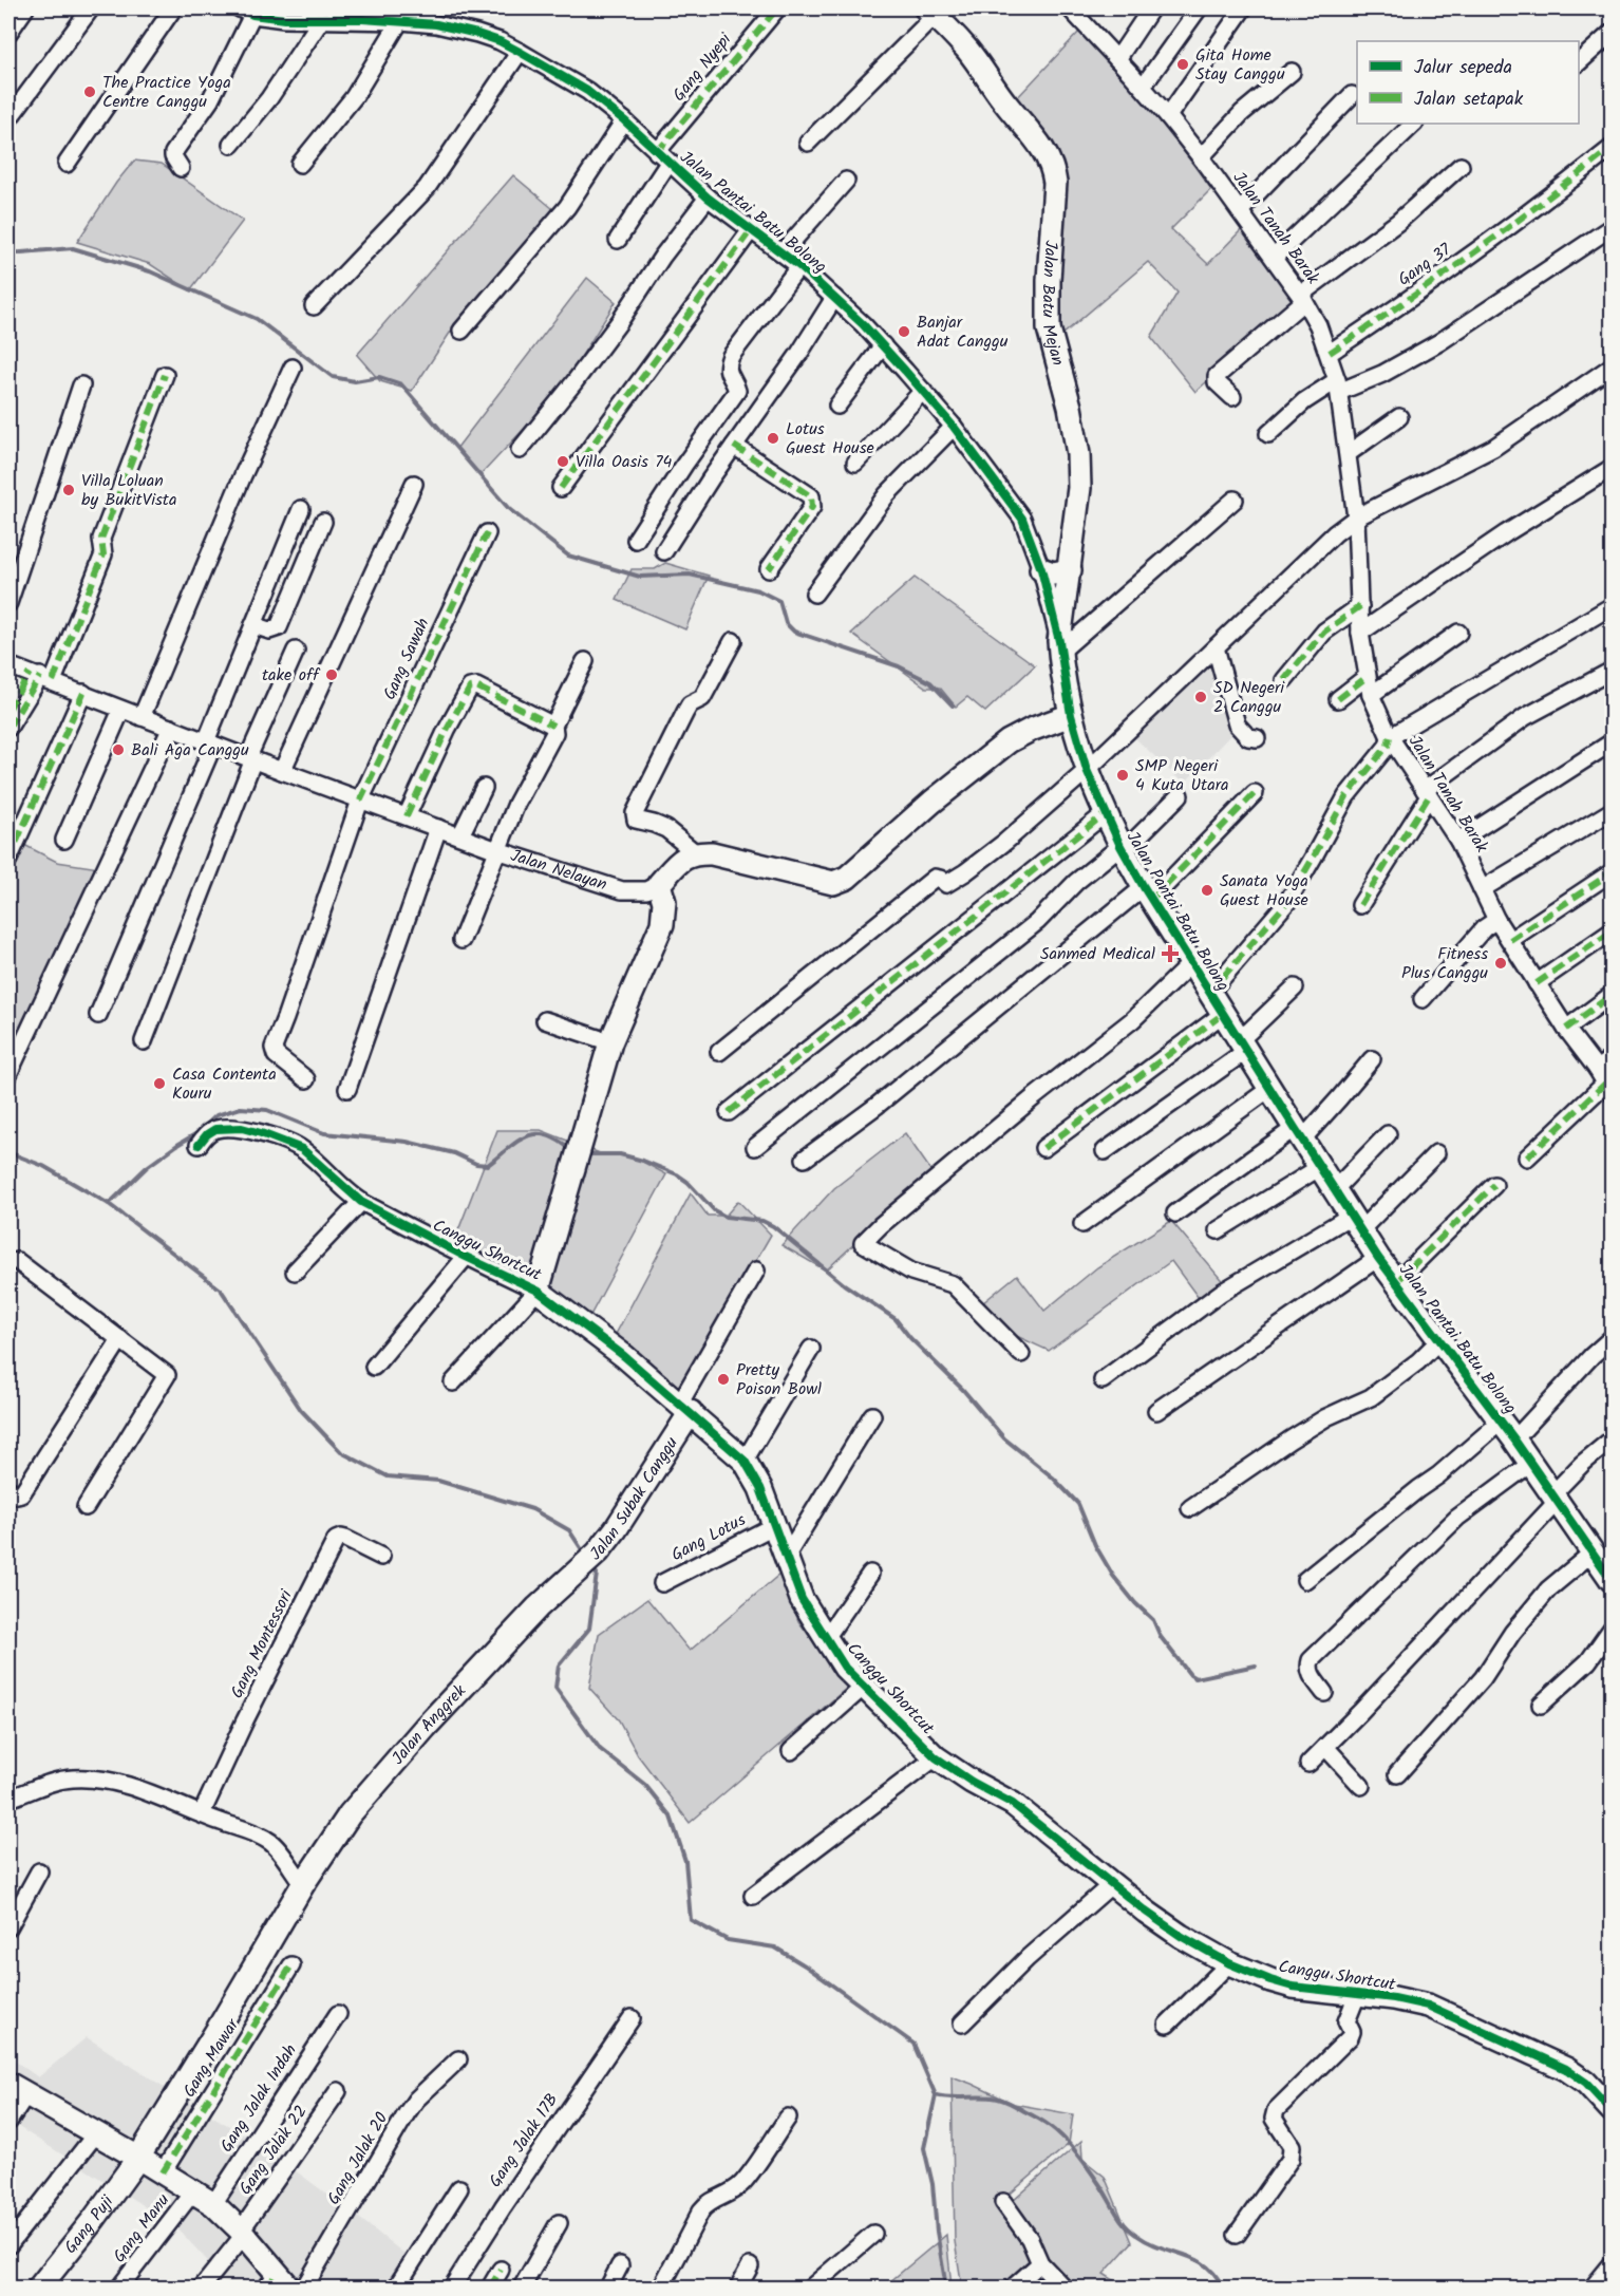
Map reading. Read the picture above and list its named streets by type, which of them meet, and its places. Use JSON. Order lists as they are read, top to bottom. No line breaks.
{"streets":{"street":["Gang Nyepi","Jalan Pantai Batu Bolong","Jalan Tanah Barak","Gang 37","Jalan Batu Mejan","Gang Sawah","Jalan Nelayan","Canggu Shortcut","Jalan Subak Canggu","Gang Lotus","Gang Montessori","Jalan Anggrek","Gang Mawar","Gang Jalak Indah","Gang Jalak 17B","Gang Jalak 22","Gang Jalak 20","Gang Puji","Gang Manu"]},"crossings":[["Gang Nyepi","Jalan Pantai Batu Bolong"],["Jalan Pantai Batu Bolong","Jalan Batu Mejan"],["Jalan Tanah Barak","Gang 37"],["Gang Sawah","Jalan Nelayan"],["Jalan Nelayan","Canggu Shortcut"],["Canggu Shortcut","Jalan Subak Canggu"],["Canggu Shortcut","Gang Lotus"],["Jalan Subak Canggu","Jalan Anggrek"],["Jalan Anggrek","Gang Puji"]],"places":{"other":["Gita Home Stay Canggu","The Practice Yoga Centre Canggu","Banjar Adat Canggu","Lotus Guest House","Villa Oasis 74","Villa Loluan by BukitVista","take off","SD Negeri 2 Canggu","Bali Aga Canggu","SMP Negeri 4 Kuta Utara","Sanata Yoga Guest House","Fitness Plus Canggu","Casa Contenta Kouru","Pretty Poison Bowl"],"health":["Sanmed Medical"]},"legend":["Jalur sepeda","Jalan setapak"]}
